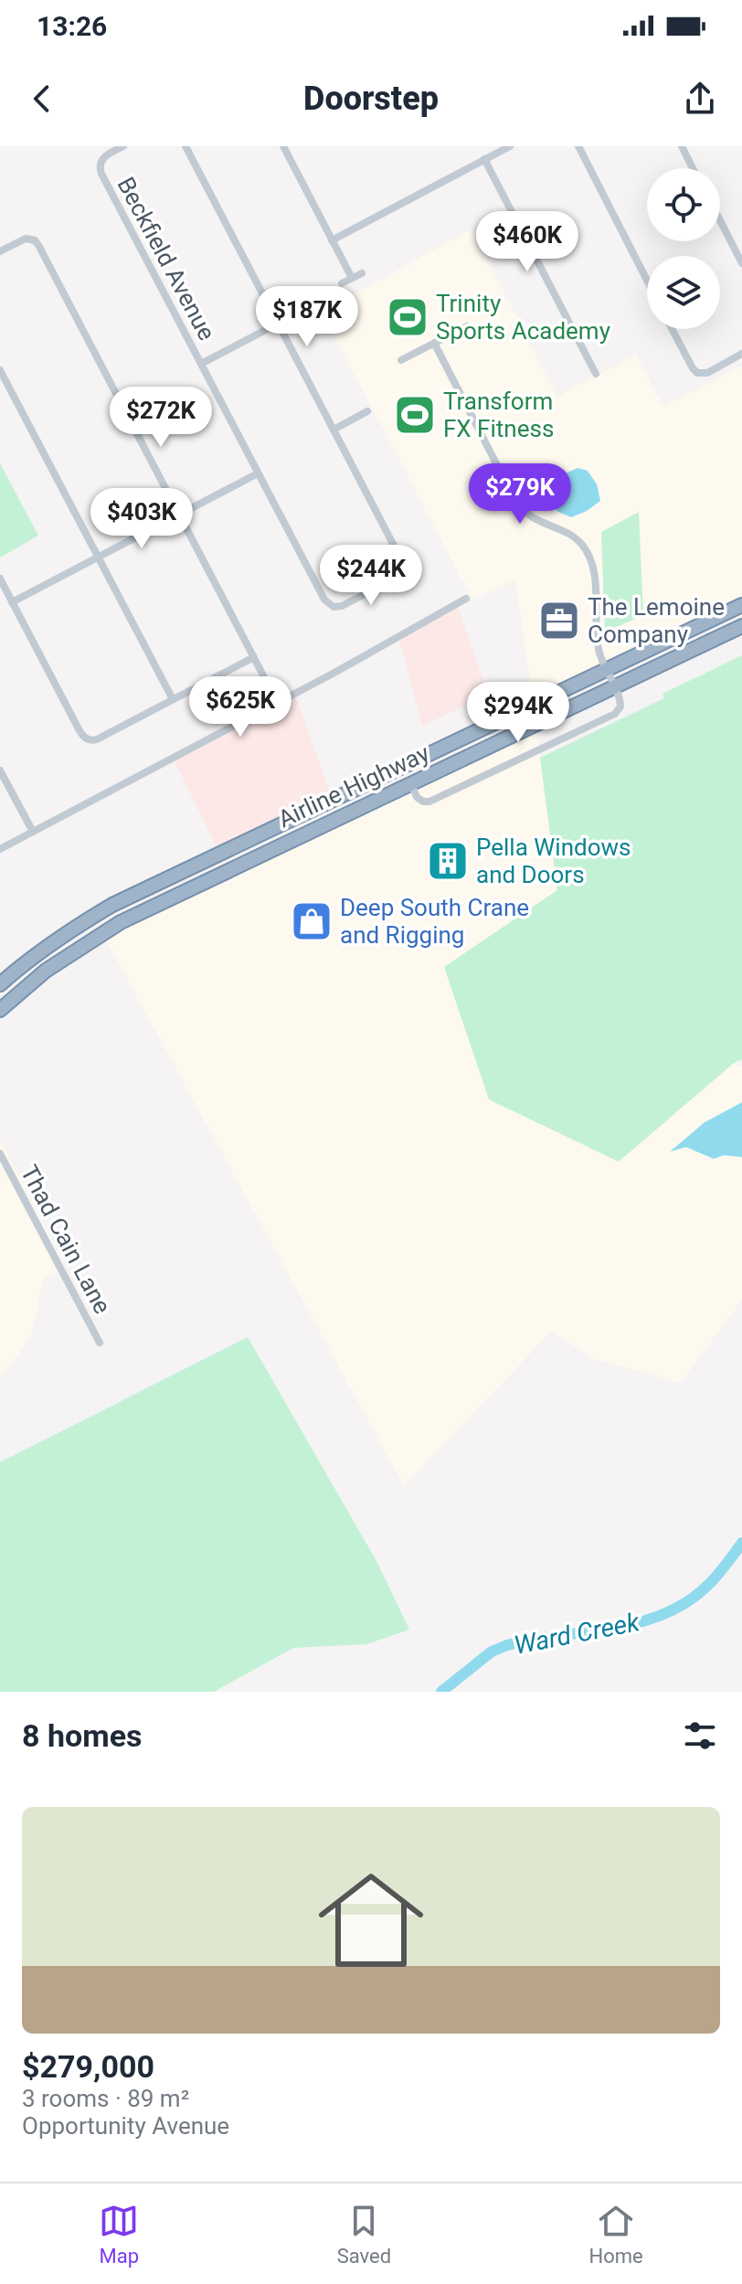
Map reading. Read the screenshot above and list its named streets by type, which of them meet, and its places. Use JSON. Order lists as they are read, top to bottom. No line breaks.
{"streets":{"highway":["Airline Highway"],"street":["Beckfield Avenue","Thad Cain Lane"]},"water":["Ward Creek"],"places":{"sports":["Trinity Sports Academy","Transform FX Fitness"],"office":["The Lemoine Company"],"building":["Pella Windows and Doors"],"shop":["Deep South Crane and Rigging"]},"page":{"status":"13:26","header":"Doorstep","price":["$460K","$187K","$272K","$279K","$403K","$244K","$625K","$294K"],"heading":"8 homes","list":[{"name":"$279,000","note":"3 rooms · 89 m² · Opportunity Avenue"}],"tabs":["Map","Saved","Home"]}}
